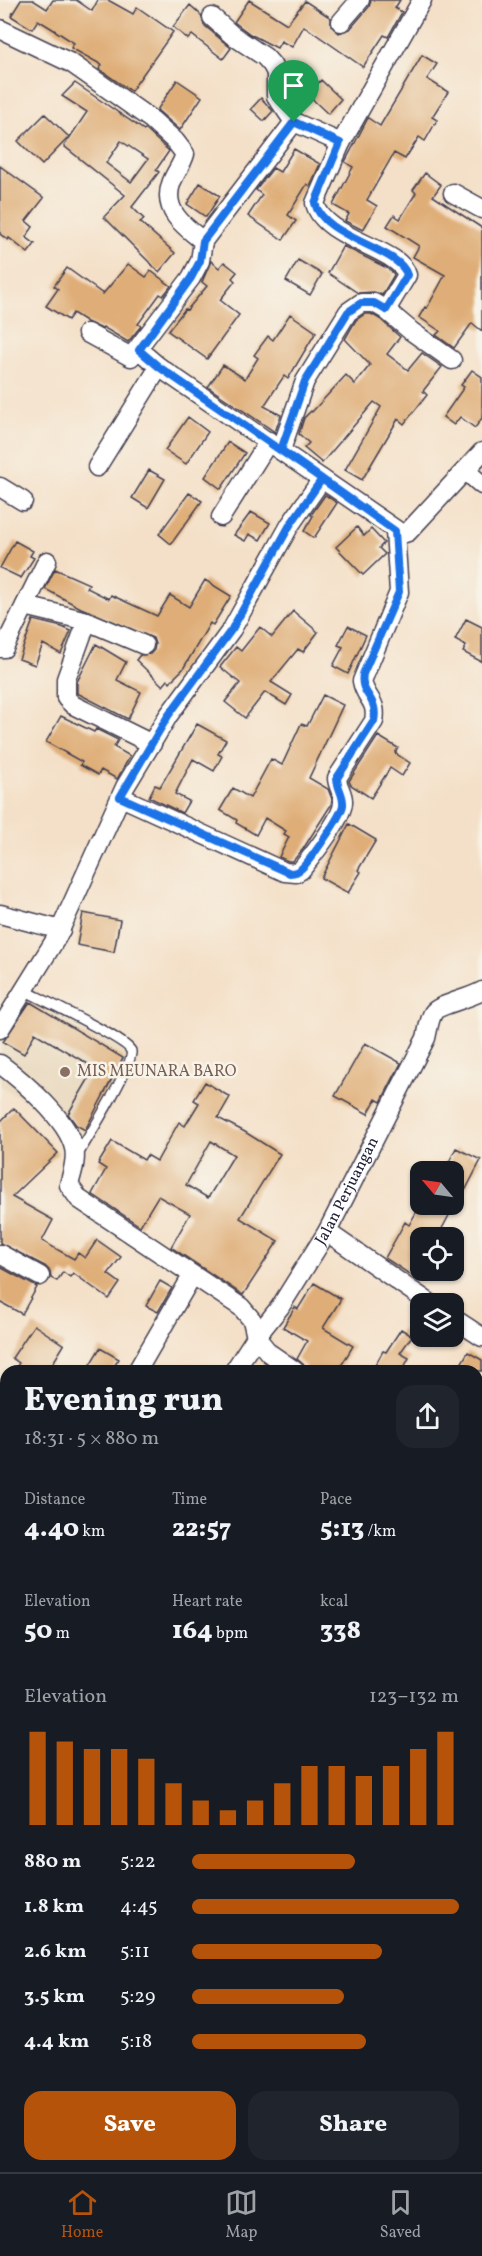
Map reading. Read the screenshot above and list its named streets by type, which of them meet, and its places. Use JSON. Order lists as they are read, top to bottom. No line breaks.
{"streets":{"street":["Jalan Perjuangan"]},"places":["MIS MEUNARA BARO"],"north":"top left","page":{"heading":["Evening run","18:31 · 5 × 880 m"],"stats":[["Distance","4.40 km"],["Time","22:57"],["Pace","5:13 /km"],["Elevation","50 m"],["Heart rate","164 bpm"],["kcal","338"]],"chart":["Elevation","123–132 m"],"list":[{"name":"880 m","note":"5:22"},{"name":"1.8 km","note":"4:45"},{"name":"2.6 km","note":"5:11"},{"name":"3.5 km","note":"5:29"},{"name":"4.4 km","note":"5:18"}],"buttons":["Save","Share"],"tabs":["Home","Map","Saved"]}}
